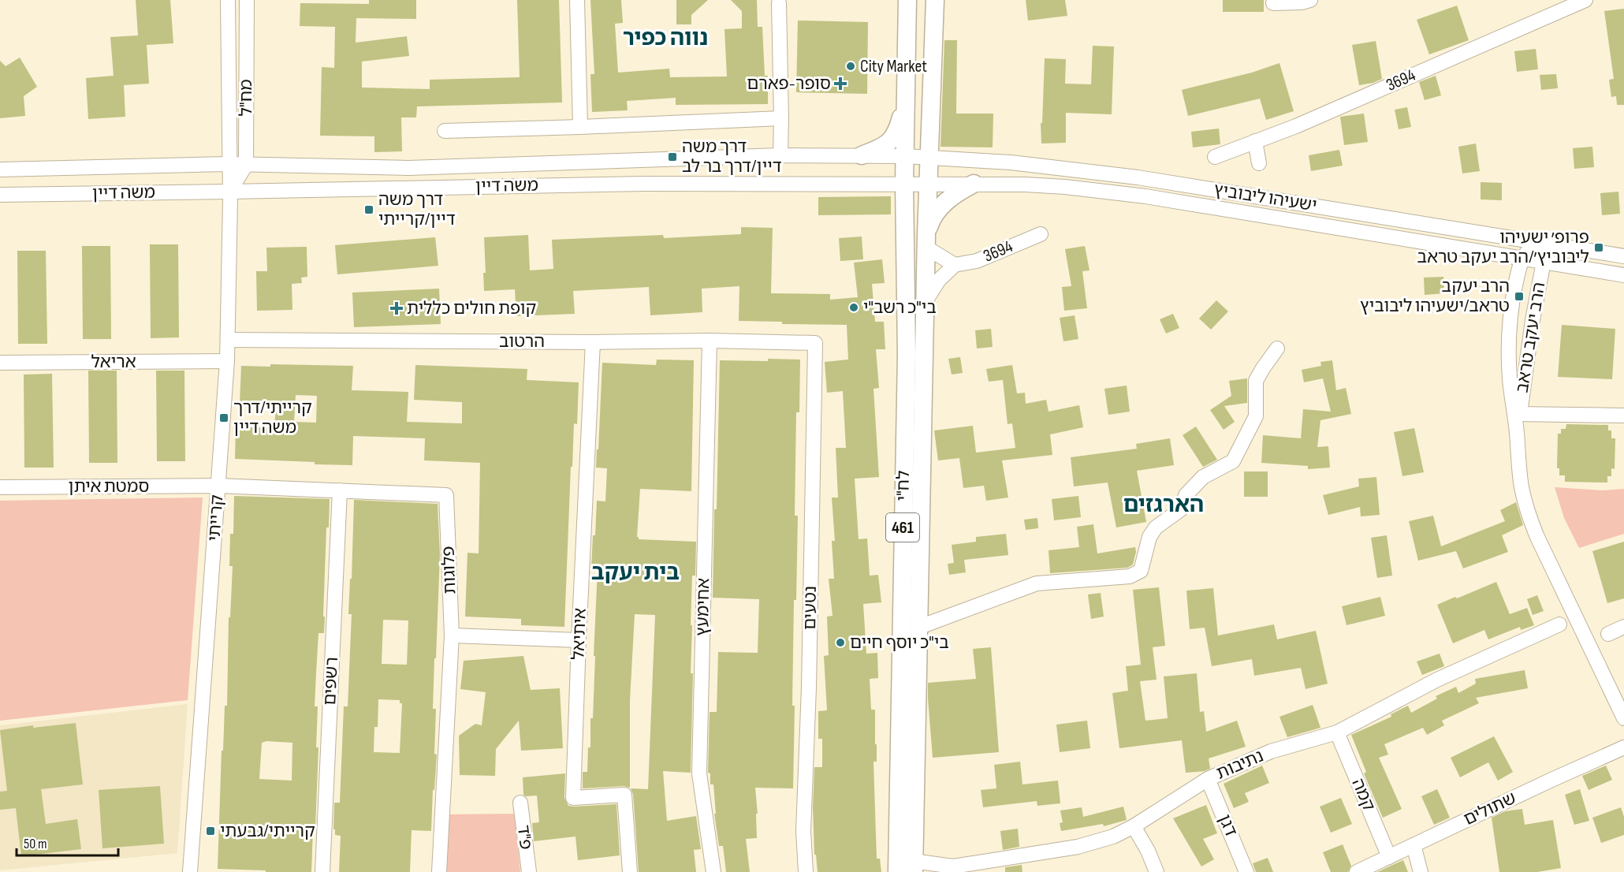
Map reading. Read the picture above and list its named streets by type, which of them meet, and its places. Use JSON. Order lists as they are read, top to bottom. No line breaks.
{"streets":{"main road":["לח\"י","461"],"street":["3694","מח\"ל","משה דיין","ישעיהו ליבוביץ","הרב יעקב טראב","הרטוב","אריאל","סמטת איתן","קרייתי","פלוגות","אחימעץ","נטעים","איתיאל","רשפים","נתיבות","קמה","שתולים","דגן","פ\"ד"]},"crossings":[["מח\"ל","משה דיין"],["מח\"ל","קרייתי"],["משה דיין","ישעיהו ליבוביץ"],["משה דיין","לח\"י"],["משה דיין","קרייתי"],["משה דיין","461"],["ישעיהו ליבוביץ","הרב יעקב טראב"],["ישעיהו ליבוביץ","לח\"י"],["ישעיהו ליבוביץ","461"],["הרטוב","קרייתי"],["הרטוב","אחימעץ"],["הרטוב","נטעים"],["הרטוב","איתיאל"],["אריאל","קרייתי"],["לח\"י","461"],["לח\"י","נתיבות"],["סמטת איתן","קרייתי"],["סמטת איתן","פלוגות"],["קרייתי","פלוגות"],["פלוגות","רשפים"],["נתיבות","קמה"],["נתיבות","דגן"],["קמה","שתולים"]],"districts":["נווה כפיר","הארגזים","בית יעקב"],"places":{"other":["City Market","בי\"כ רשב\"י","בי\"כ יוסף חיים"],"health":["סופר-פארם","קופת חולים כללית"],"transit":["דרך משה דיין/דרך בר לב","דרך משה דיין/קרייתי","פרופ׳ ישעיהו ליבוביץ׳/הרב יעקב טראב","הרב יעקב טראב/ישעיהו ליבוביץ","קרייתי/דרך משה דיין","קרייתי/גבעתי"]},"scale_bar":"50 m"}
